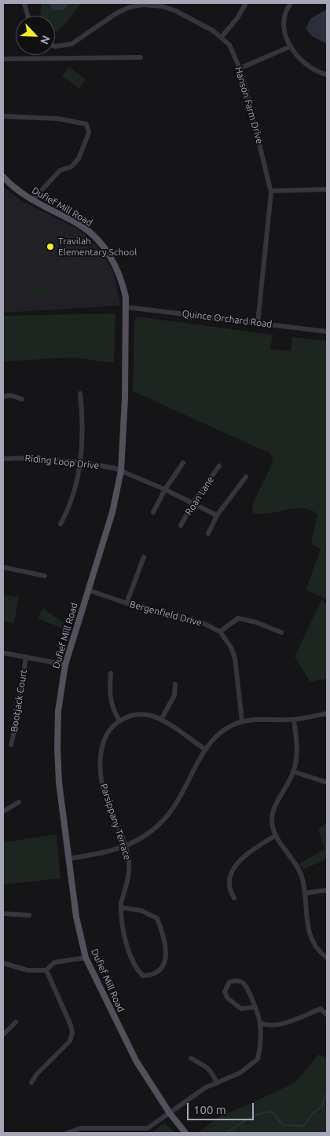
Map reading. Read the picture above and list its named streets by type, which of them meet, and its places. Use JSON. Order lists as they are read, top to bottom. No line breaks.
{"streets":{"main road":["Dufief Mill Road"],"street":["Hanson Farm Drive","Quince Orchard Road","Riding Loop Drive","Roan Lane","Bergenfield Drive","Bootjack Court","Parsippany Terrace"]},"crossings":[["Hanson Farm Drive","Quince Orchard Road"],["Dufief Mill Road","Quince Orchard Road"],["Dufief Mill Road","Riding Loop Drive"],["Dufief Mill Road","Bergenfield Drive"],["Riding Loop Drive","Roan Lane"]],"places":["Travilah Elementary School"],"scale_bar":"100 m","north":"bottom right"}
